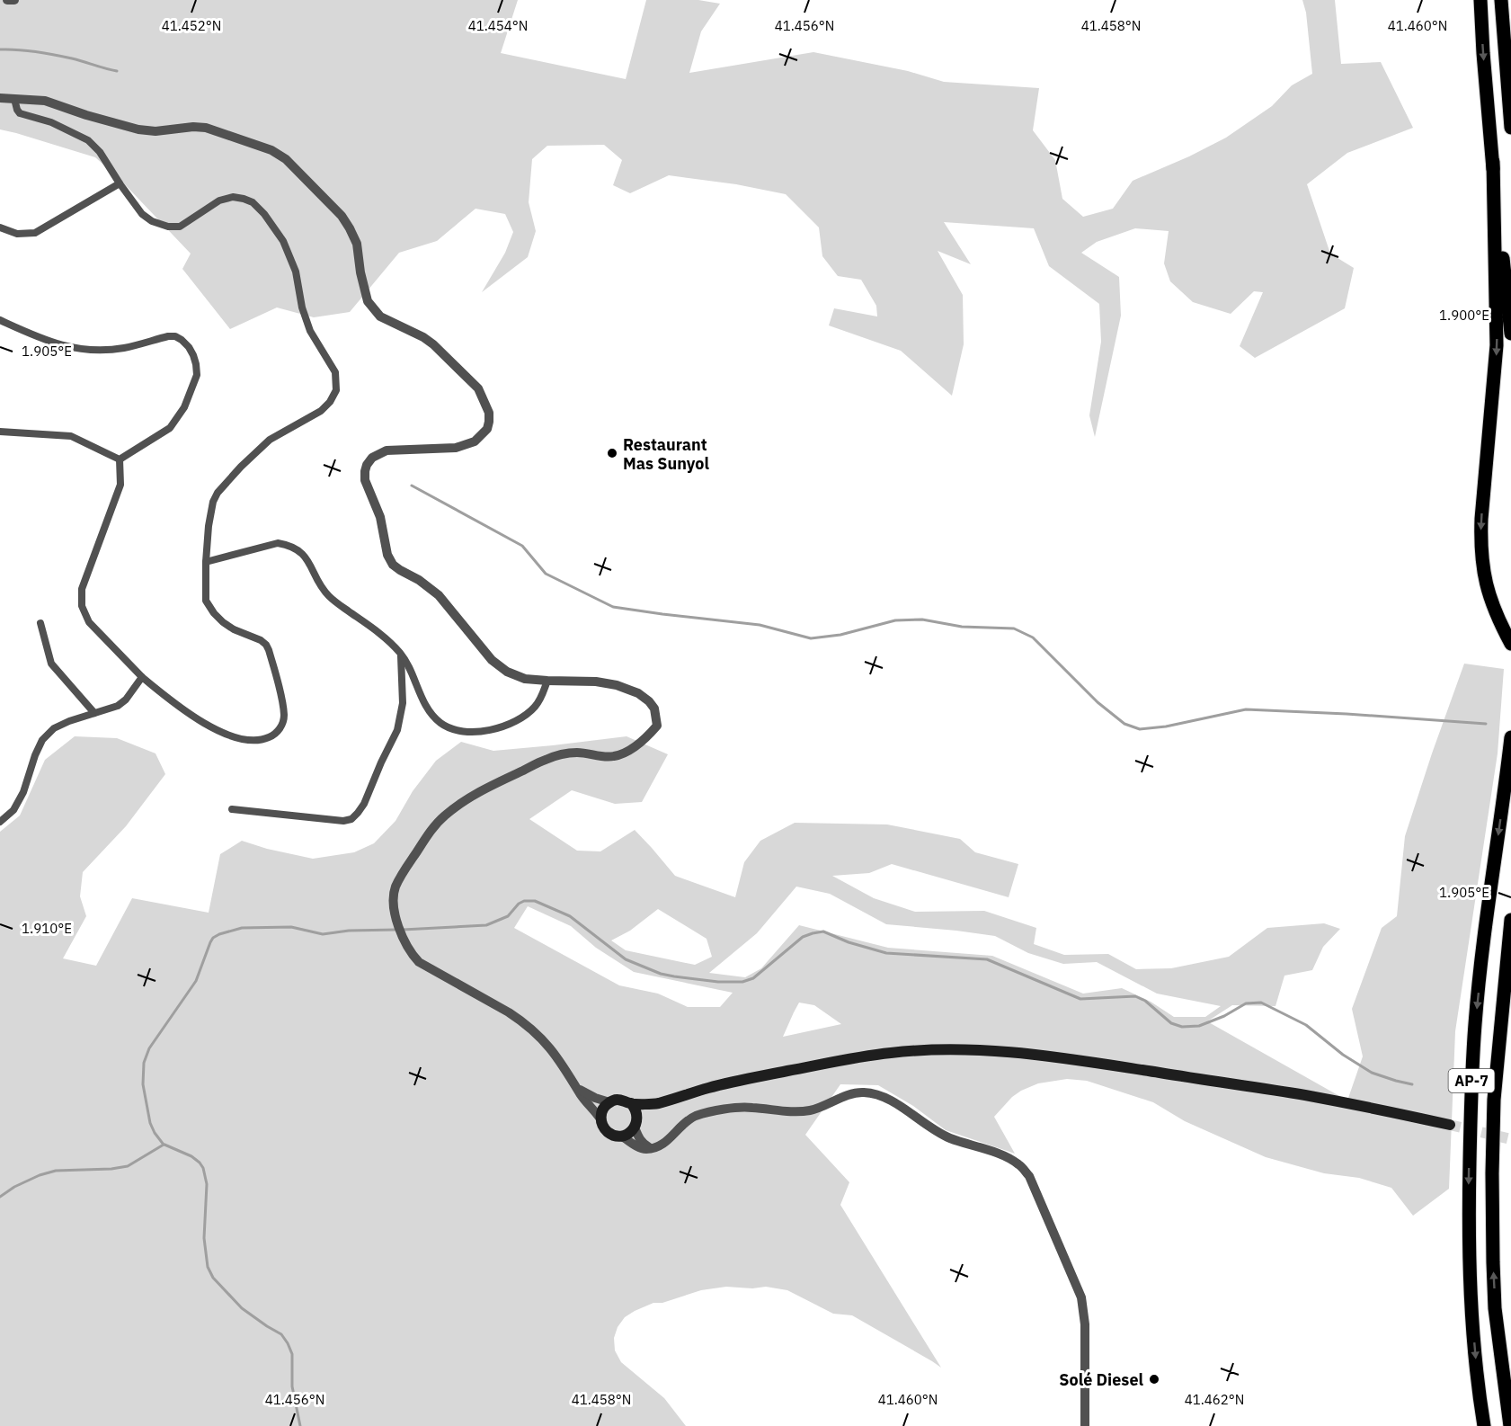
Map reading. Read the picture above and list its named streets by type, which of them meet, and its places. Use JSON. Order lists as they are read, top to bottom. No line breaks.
{"streets":{"highway":["AP-7"]},"places":["Restaurant Mas Sunyol","Solé Diesel"],"coordinates":["41.452°N","41.456°N","41.458°N","41.460°N","41.454°N","1.900°E","1.905°E","1.910°E","41.462°N"]}
